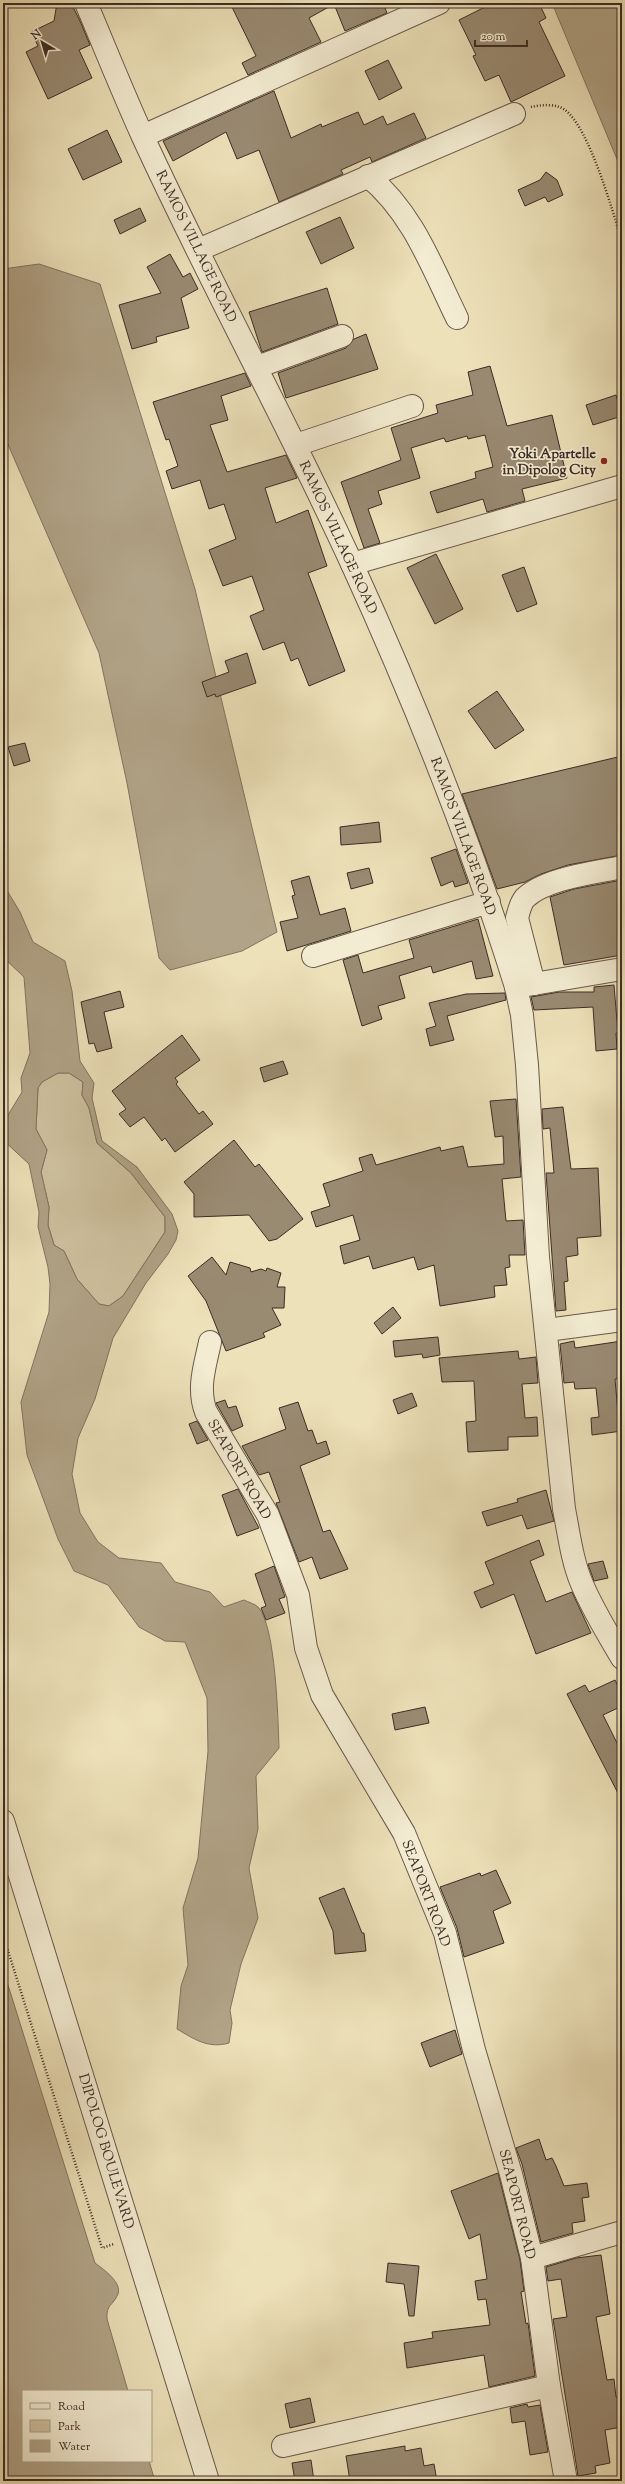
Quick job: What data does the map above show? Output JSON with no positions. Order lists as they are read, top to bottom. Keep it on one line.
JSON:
{"streets":{"street":["RAMOS VILLAGE ROAD","SEAPORT ROAD","DIPOLOG BOULEVARD"]},"places":["Yoki Apartelle in Dipolog City"],"legend":["Road","Park","Water"],"scale_bar":"20 m","north":"top left"}
